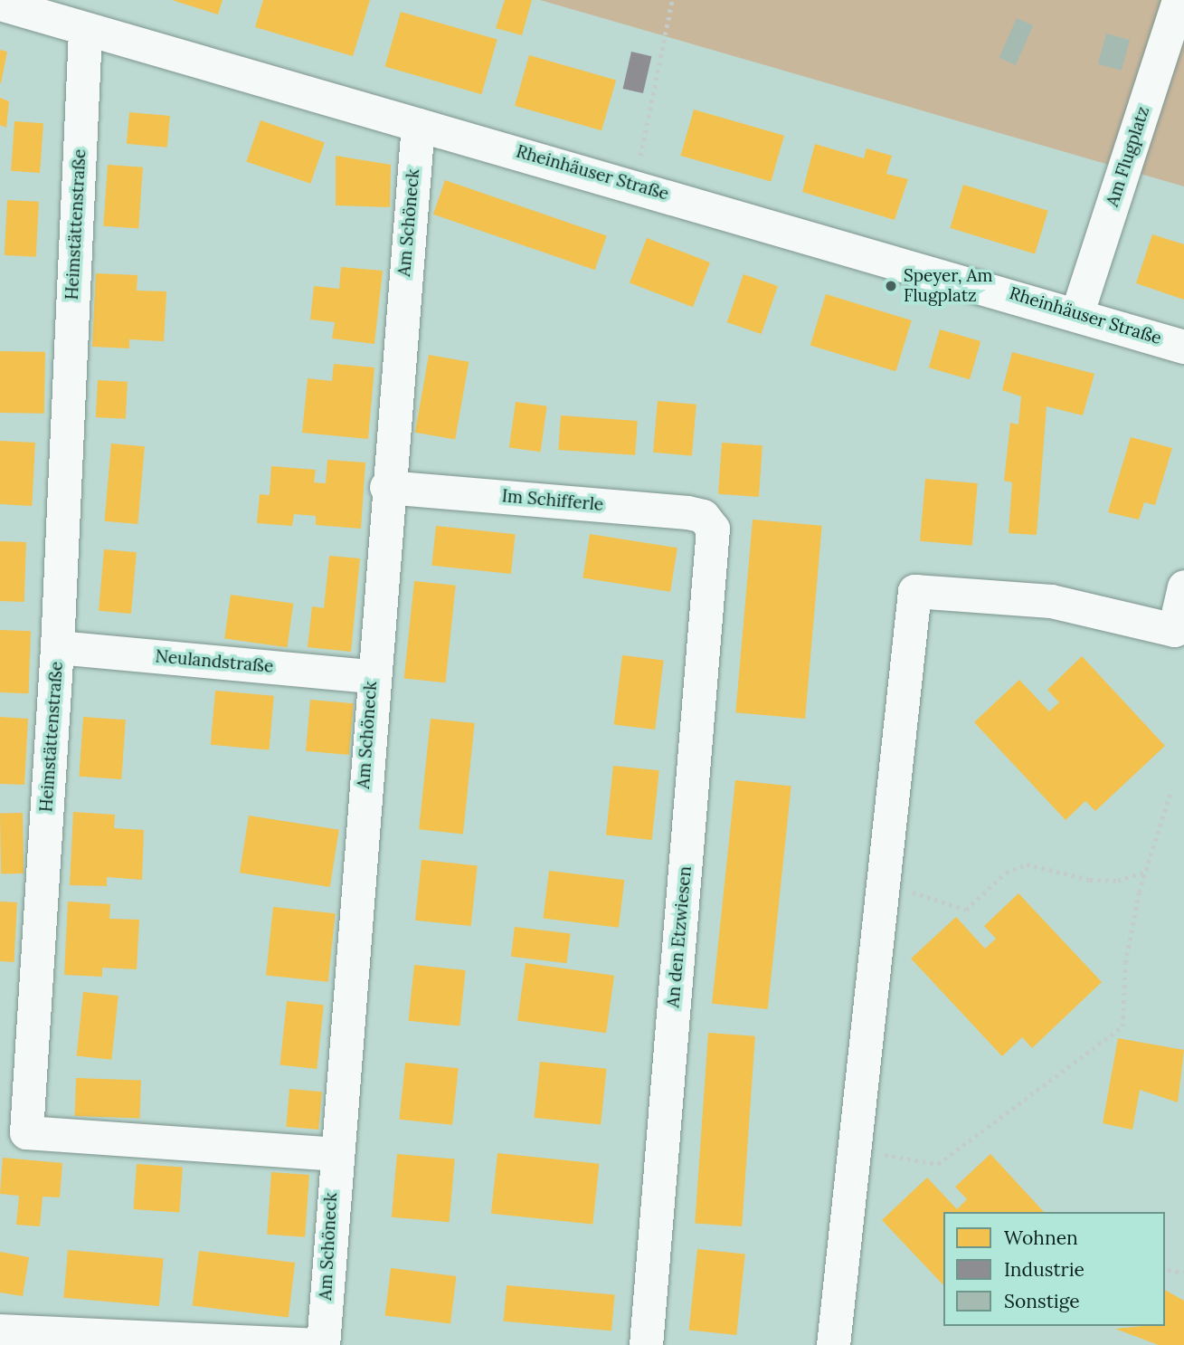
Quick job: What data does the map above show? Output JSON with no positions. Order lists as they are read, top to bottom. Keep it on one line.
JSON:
{"streets":{"street":["Am Flugplatz","Rheinhäuser Straße","Am Schöneck","Heimstättenstraße","Im Schifferle","Neulandstraße","An den Etzwiesen"]},"crossings":[["Am Flugplatz","Rheinhäuser Straße"],["Rheinhäuser Straße","Am Schöneck"],["Rheinhäuser Straße","Heimstättenstraße"],["Am Schöneck","Heimstättenstraße"],["Am Schöneck","Im Schifferle"],["Am Schöneck","Neulandstraße"],["Heimstättenstraße","Neulandstraße"],["Im Schifferle","An den Etzwiesen"]],"places":["Speyer, Am Flugplatz"],"legend":["Wohnen","Industrie","Sonstige"]}
